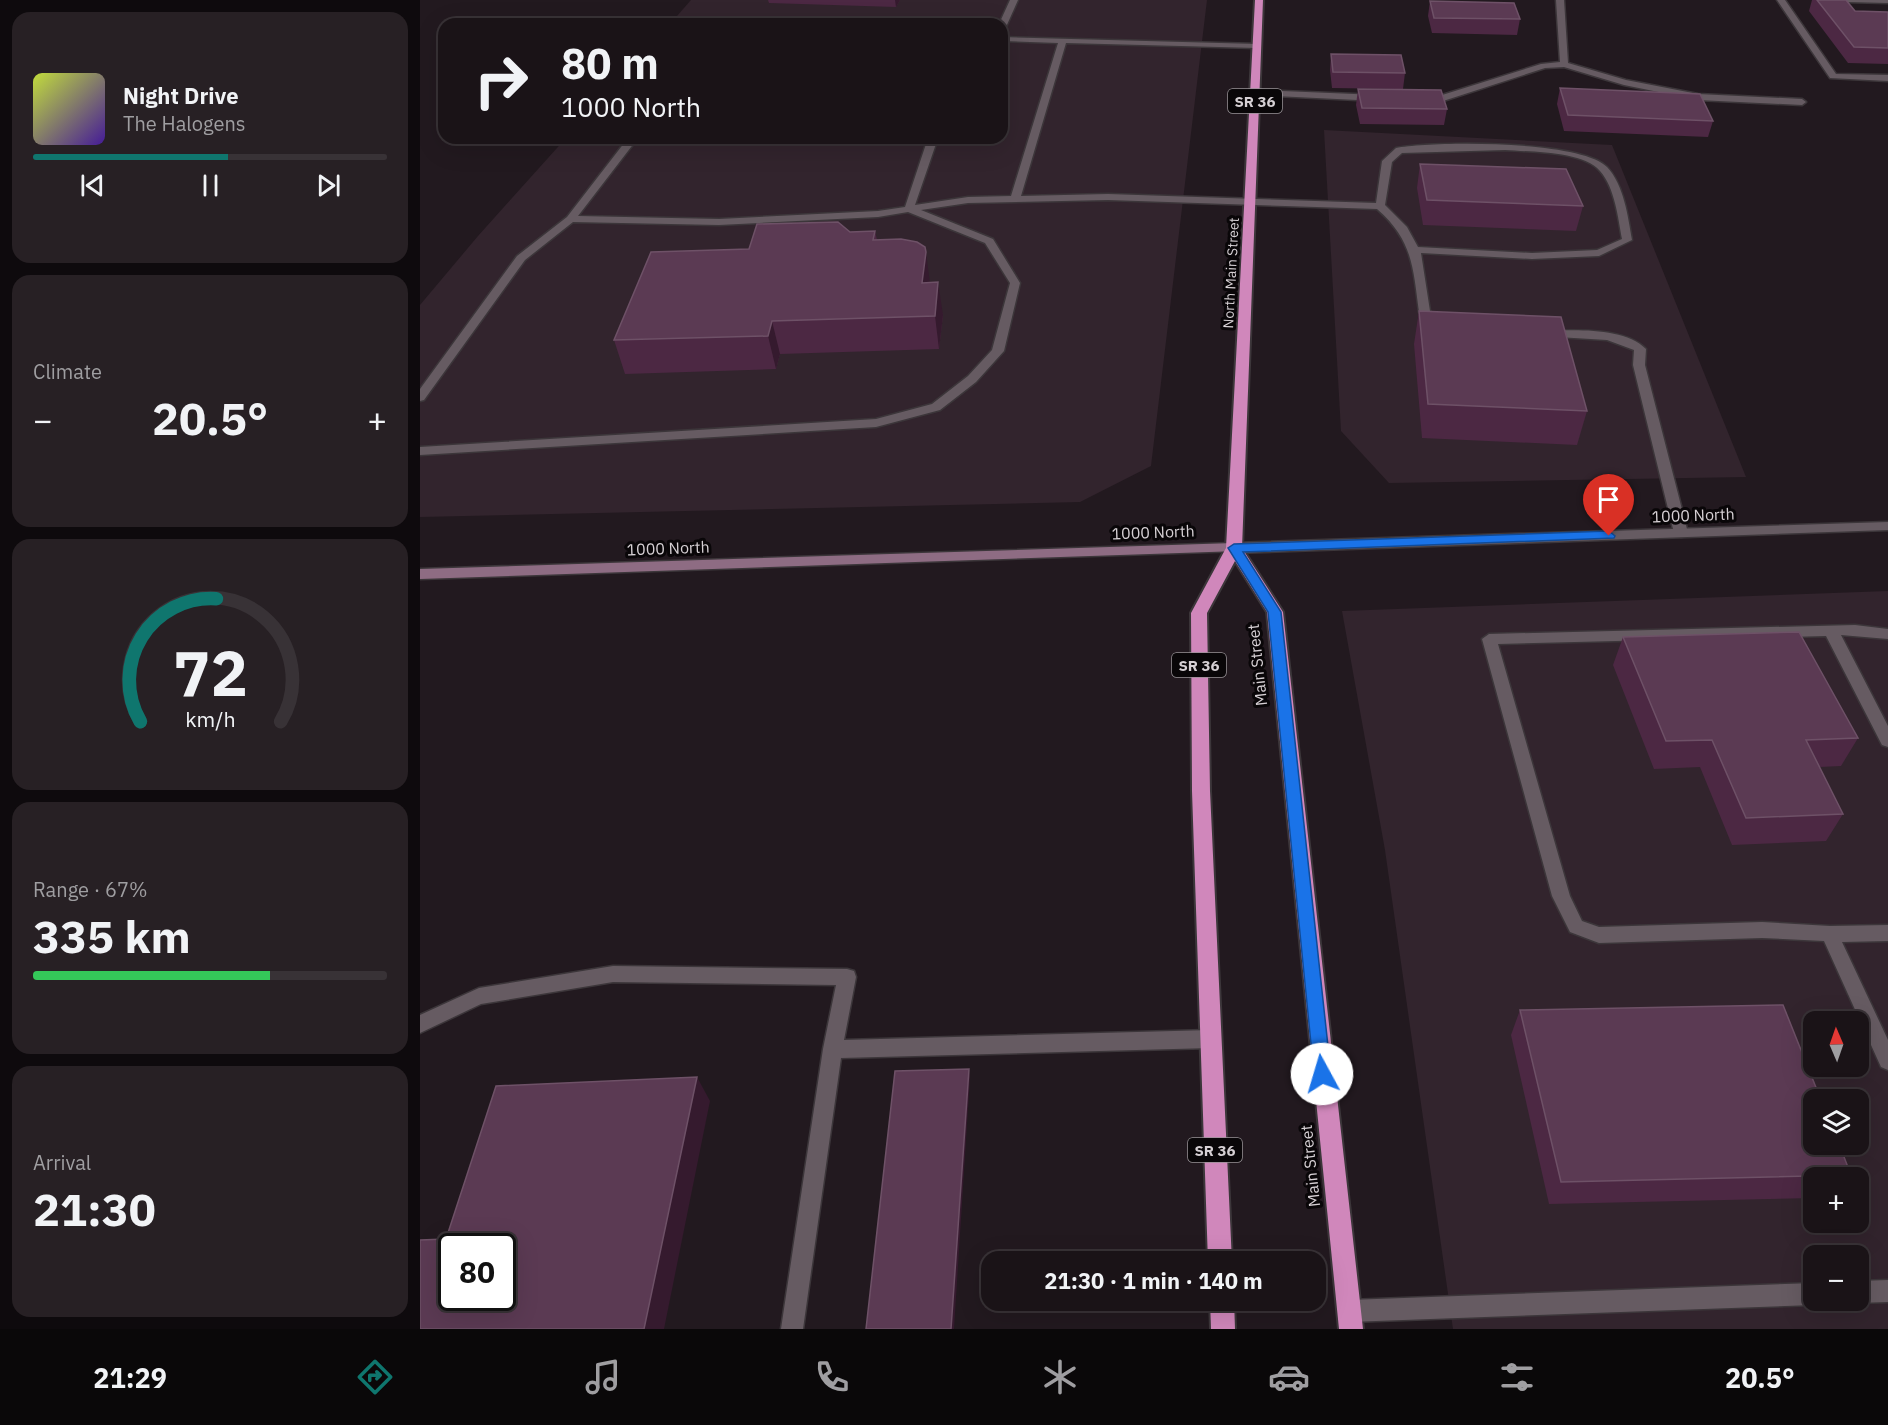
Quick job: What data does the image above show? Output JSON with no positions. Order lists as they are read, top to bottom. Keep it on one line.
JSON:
{"streets":{"highway":["SR 36","North Main Street","Main Street"],"main road":["1000 North"]},"crossings":[["SR 36","North Main Street"],["SR 36","1000 North"],["SR 36","Main Street"],["North Main Street","1000 North"],["North Main Street","Main Street"],["1000 North","Main Street"]],"north":"top","page":{"turn":["80 m","1000 North"],"song":["Night Drive","The Halogens"],"tile":["Climate",["Range · 67%","335 km"],["Arrival","21:30"]],"heat":["−","20.5°","+"],"map_buttons":["+","−"],"limit":"80","trip":"21:30 · 1 min · 140 m","tabs":["21:29","20.5°"],"gauge":["72","km/h"]}}
